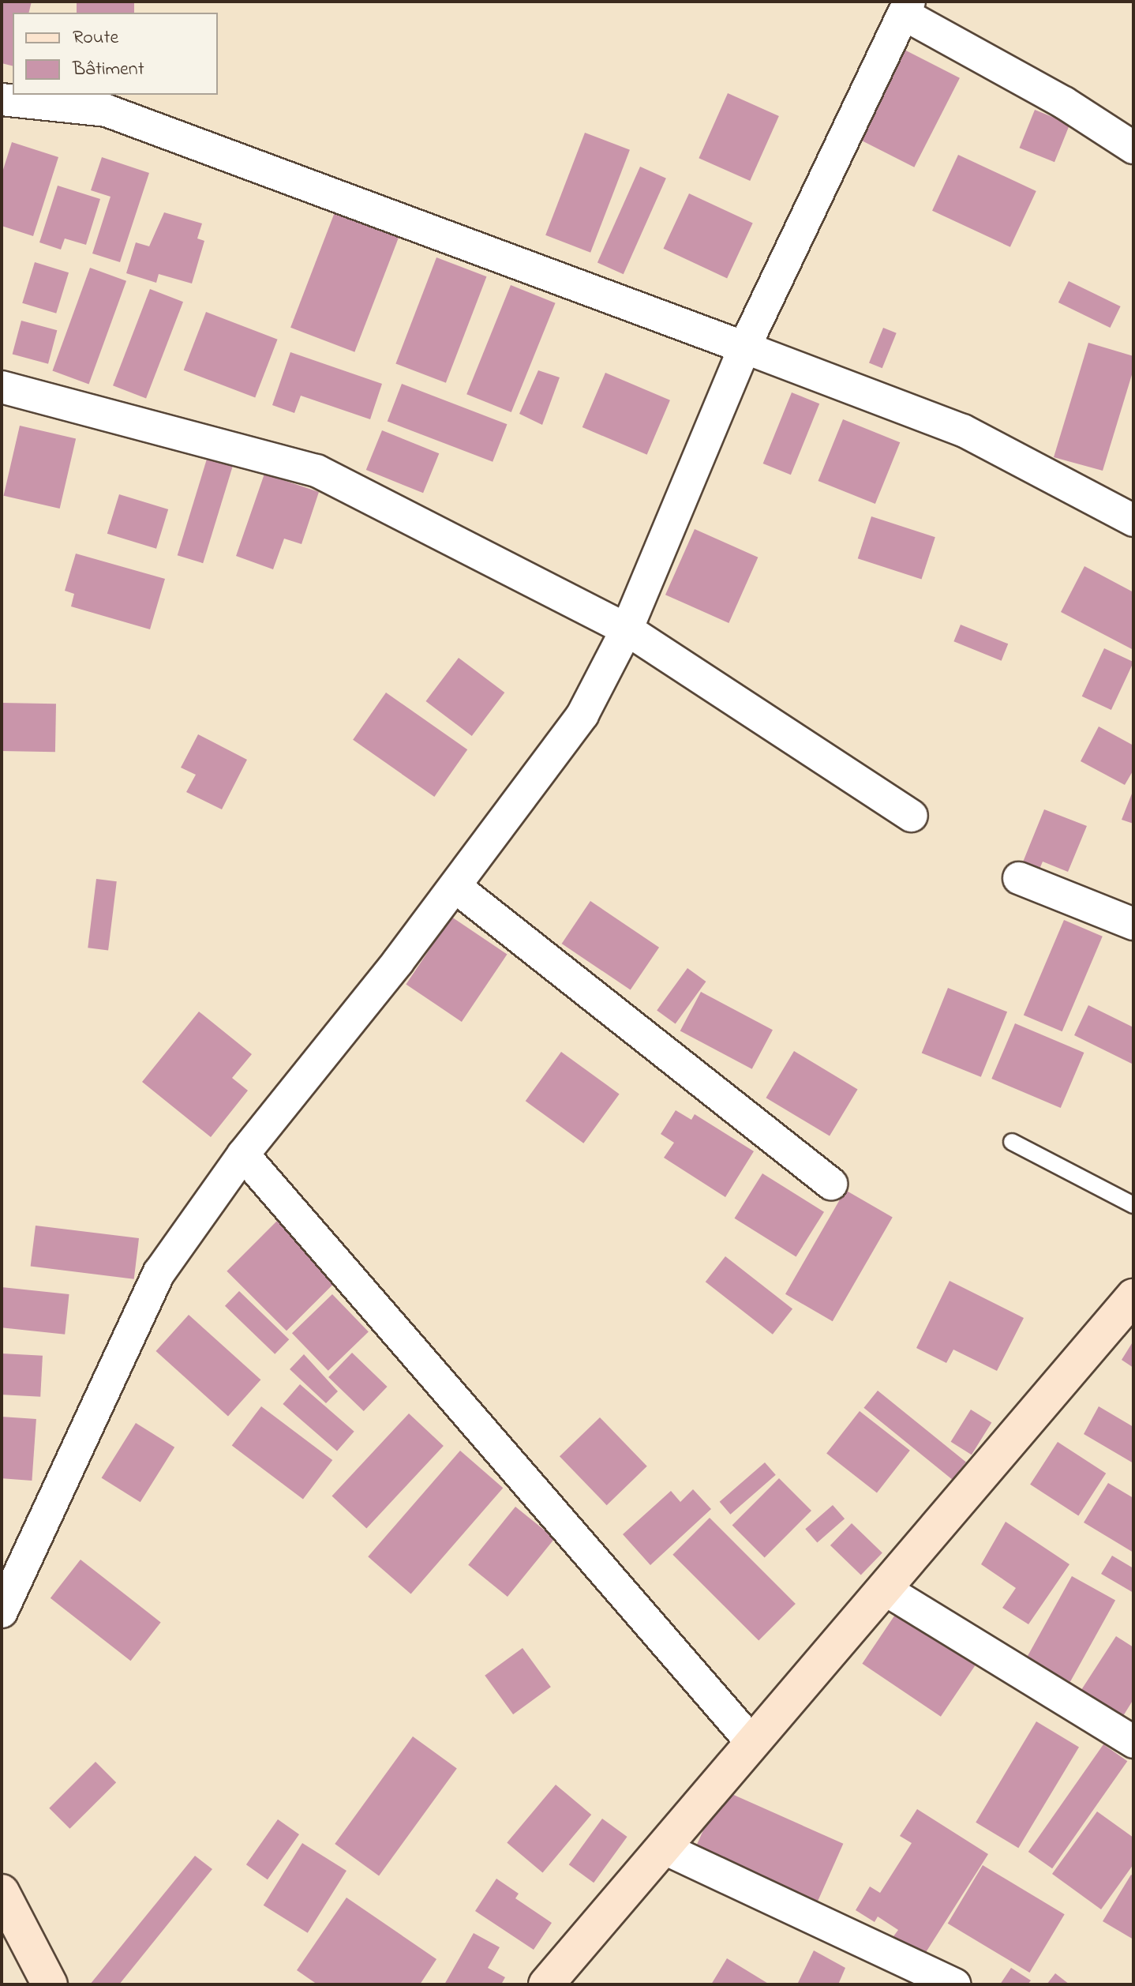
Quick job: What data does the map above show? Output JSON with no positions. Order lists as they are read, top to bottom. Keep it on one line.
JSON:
{"legend":["Route","Bâtiment"]}
